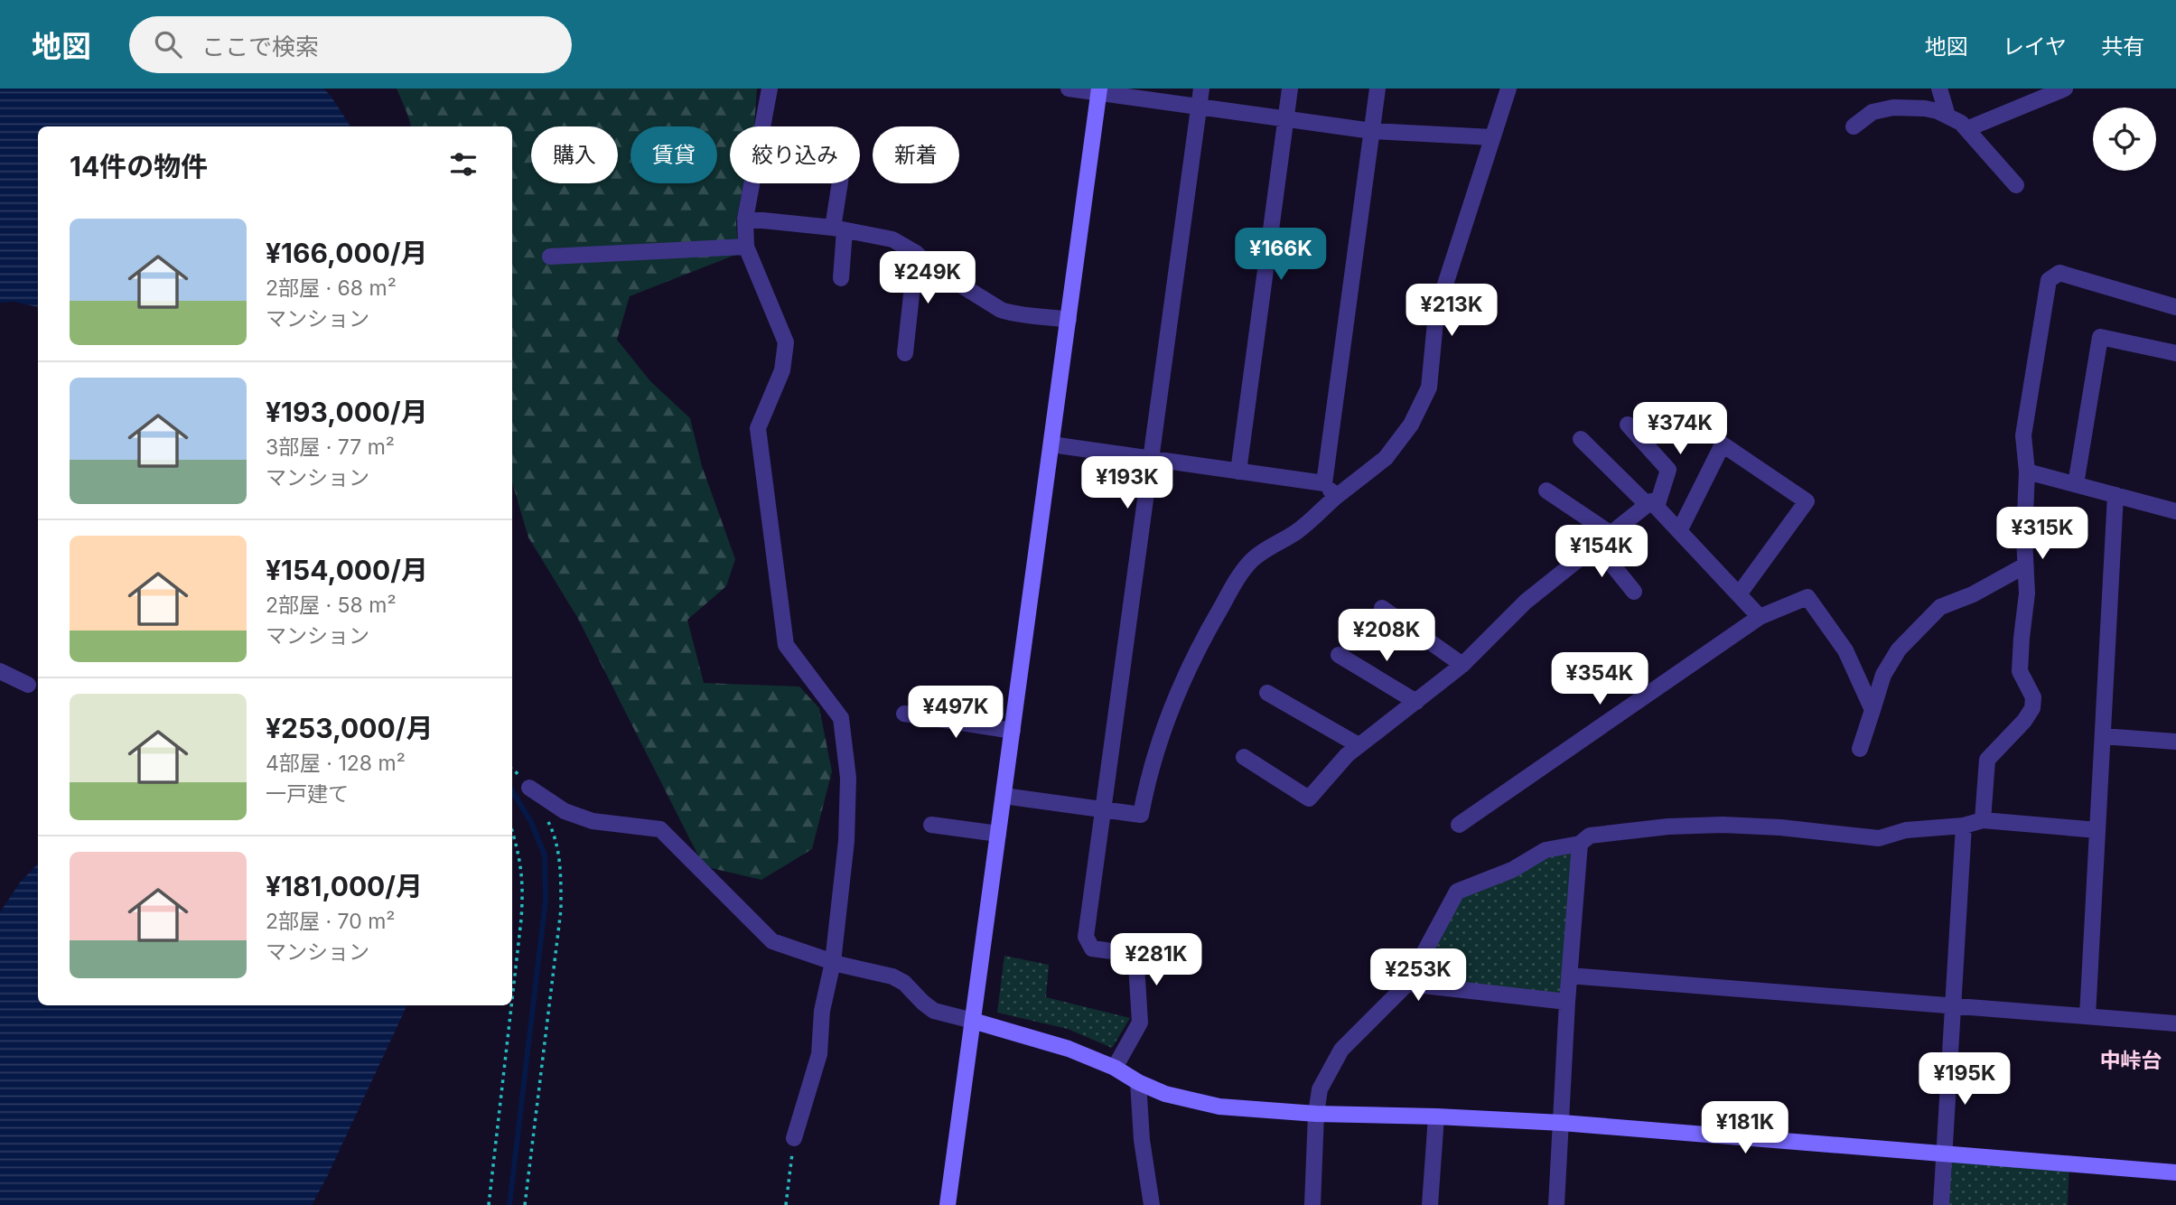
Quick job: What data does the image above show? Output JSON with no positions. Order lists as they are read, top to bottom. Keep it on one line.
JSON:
{"districts":["中峠台"],"page":{"header":"地図","search":"ここで検索","nav":["地図","レイヤ","共有"],"chip":["購入","賃貸","絞り込み","新着"],"heading":"14件の物件","list":[{"name":"¥166,000/月","note":"2部屋 · 68 m² · マンション"},{"name":"¥193,000/月","note":"3部屋 · 77 m² · マンション"},{"name":"¥154,000/月","note":"2部屋 · 58 m² · マンション"},{"name":"¥253,000/月","note":"4部屋 · 128 m² · 一戸建て"},{"name":"¥181,000/月","note":"2部屋 · 70 m² · マンション"}],"price":["¥166K","¥249K","¥213K","¥374K","¥193K","¥315K","¥154K","¥208K","¥354K","¥497K","¥281K","¥253K","¥195K","¥181K"]}}
